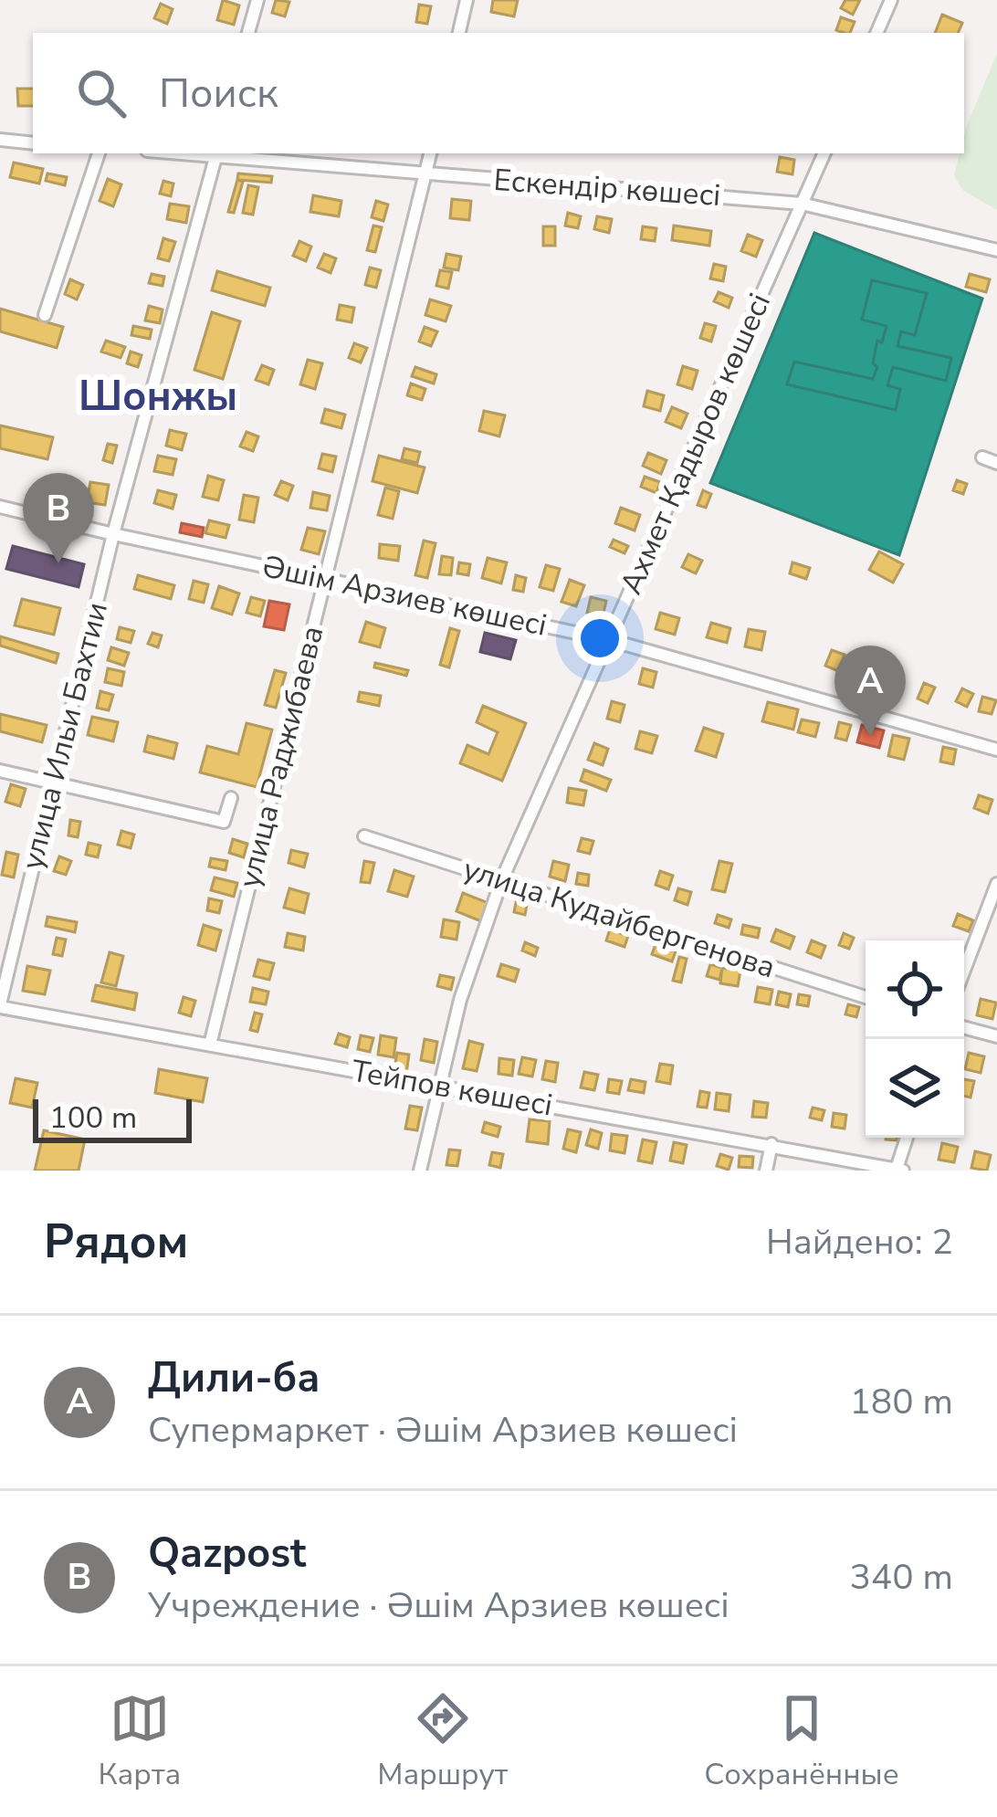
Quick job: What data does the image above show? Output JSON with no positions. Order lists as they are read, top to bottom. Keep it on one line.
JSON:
{"streets":{"street":["Ескендір көшесі","Ахмет Қадыров көшесі","Әшім Арзиев көшесі","улица Ильи Бахтии","улица Раджибаева","улица Кудайбергенова","Тейпов көшесі"]},"crossings":[["Ескендір көшесі","Ахмет Қадыров көшесі"],["Ескендір көшесі","улица Раджибаева"],["Ахмет Қадыров көшесі","Әшім Арзиев көшесі"],["Ахмет Қадыров көшесі","улица Кудайбергенова"],["Ахмет Қадыров көшесі","Тейпов көшесі"],["Әшім Арзиев көшесі","улица Ильи Бахтии"],["Әшім Арзиев көшесі","улица Раджибаева"],["улица Ильи Бахтии","Тейпов көшесі"],["улица Раджибаева","Тейпов көшесі"]],"districts":["Шонжы"],"scale_bar":"100 m","page":{"search":"Поиск","pins":["B","A"],"scale":"100 m","heading":["Рядом","Найдено: 2"],"list":[{"mark":"A","name":"Дили-ба","note":"Супермаркет · Әшім Арзиев көшесі","value":"180 m"},{"mark":"B","name":"Qazpost","note":"Учреждение · Әшім Арзиев көшесі","value":"340 m"}],"nav":["Карта","Маршрут","Сохранённые"]}}
